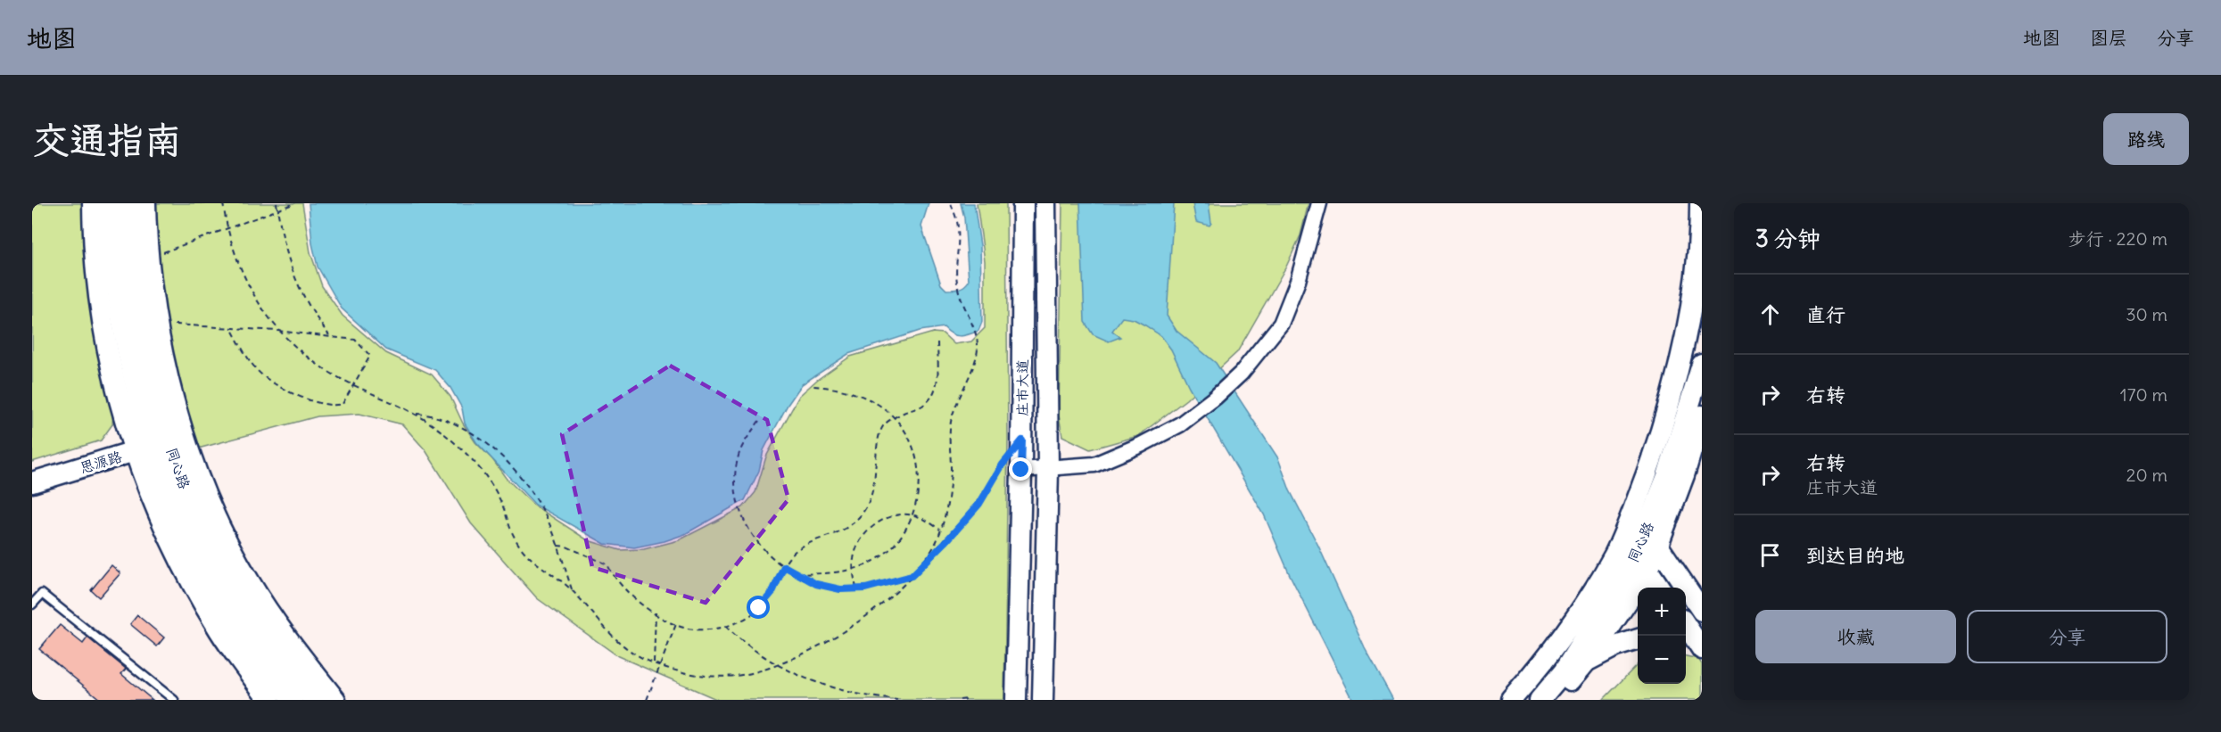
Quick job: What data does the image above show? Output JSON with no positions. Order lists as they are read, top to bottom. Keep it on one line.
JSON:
{"streets":{"street":["庄市大道","思源路","同心路"]},"crossings":[["思源路","同心路"]],"page":{"header":"地图","nav":["地图","图层","分享"],"buttons":["路线",["收藏","分享"]],"title":"交通指南","heading":["3 分钟","步行 · 220 m"],"list":[["直行","30 m"],["右转","170 m"],["右转","庄市大道","20 m"],"到达目的地"],"map_buttons":["+","−"]}}
